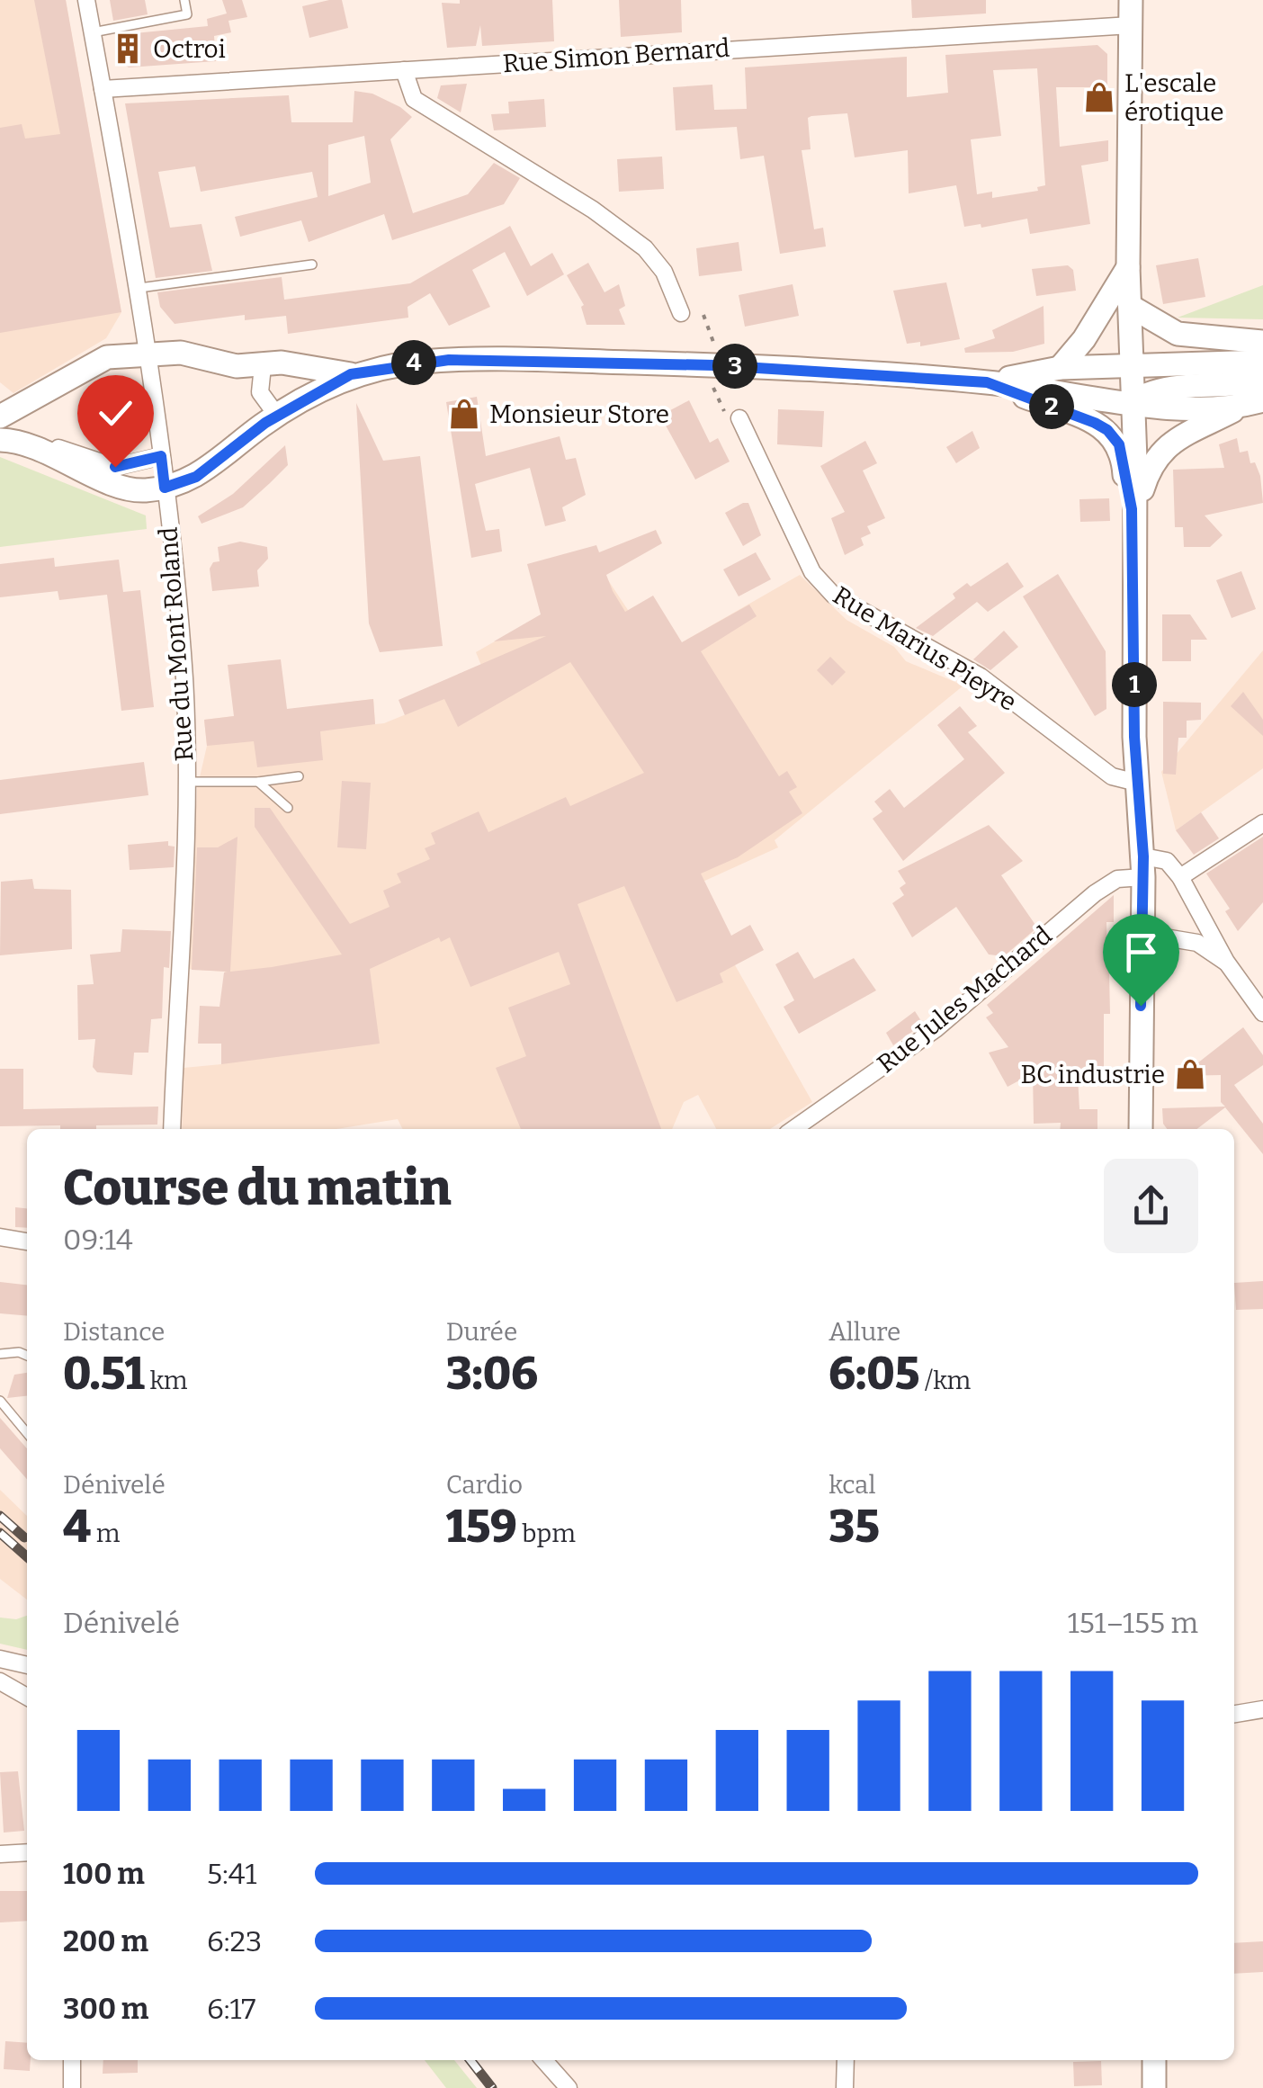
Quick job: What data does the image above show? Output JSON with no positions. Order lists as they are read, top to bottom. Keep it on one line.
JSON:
{"streets":{"street":["Rue Simon Bernard","Rue du Mont Roland","Rue Marius Pieyre","Rue Jules Machard"]},"crossings":[["Rue Simon Bernard","Rue du Mont Roland"]],"places":{"building":["Octroi"],"shop":["L'escale érotique","Monsieur Store","BC industrie"]},"page":{"pins":["4","3","2","1"],"heading":["Course du matin","09:14"],"stats":[["Distance","0.51 km"],["Durée","3:06"],["Allure","6:05 /km"],["Dénivelé","4 m"],["Cardio","159 bpm"],["kcal","35"]],"chart":["Dénivelé","151–155 m"],"list":[{"name":"100 m","note":"5:41"},{"name":"200 m","note":"6:23"},{"name":"300 m","note":"6:17"}]}}
